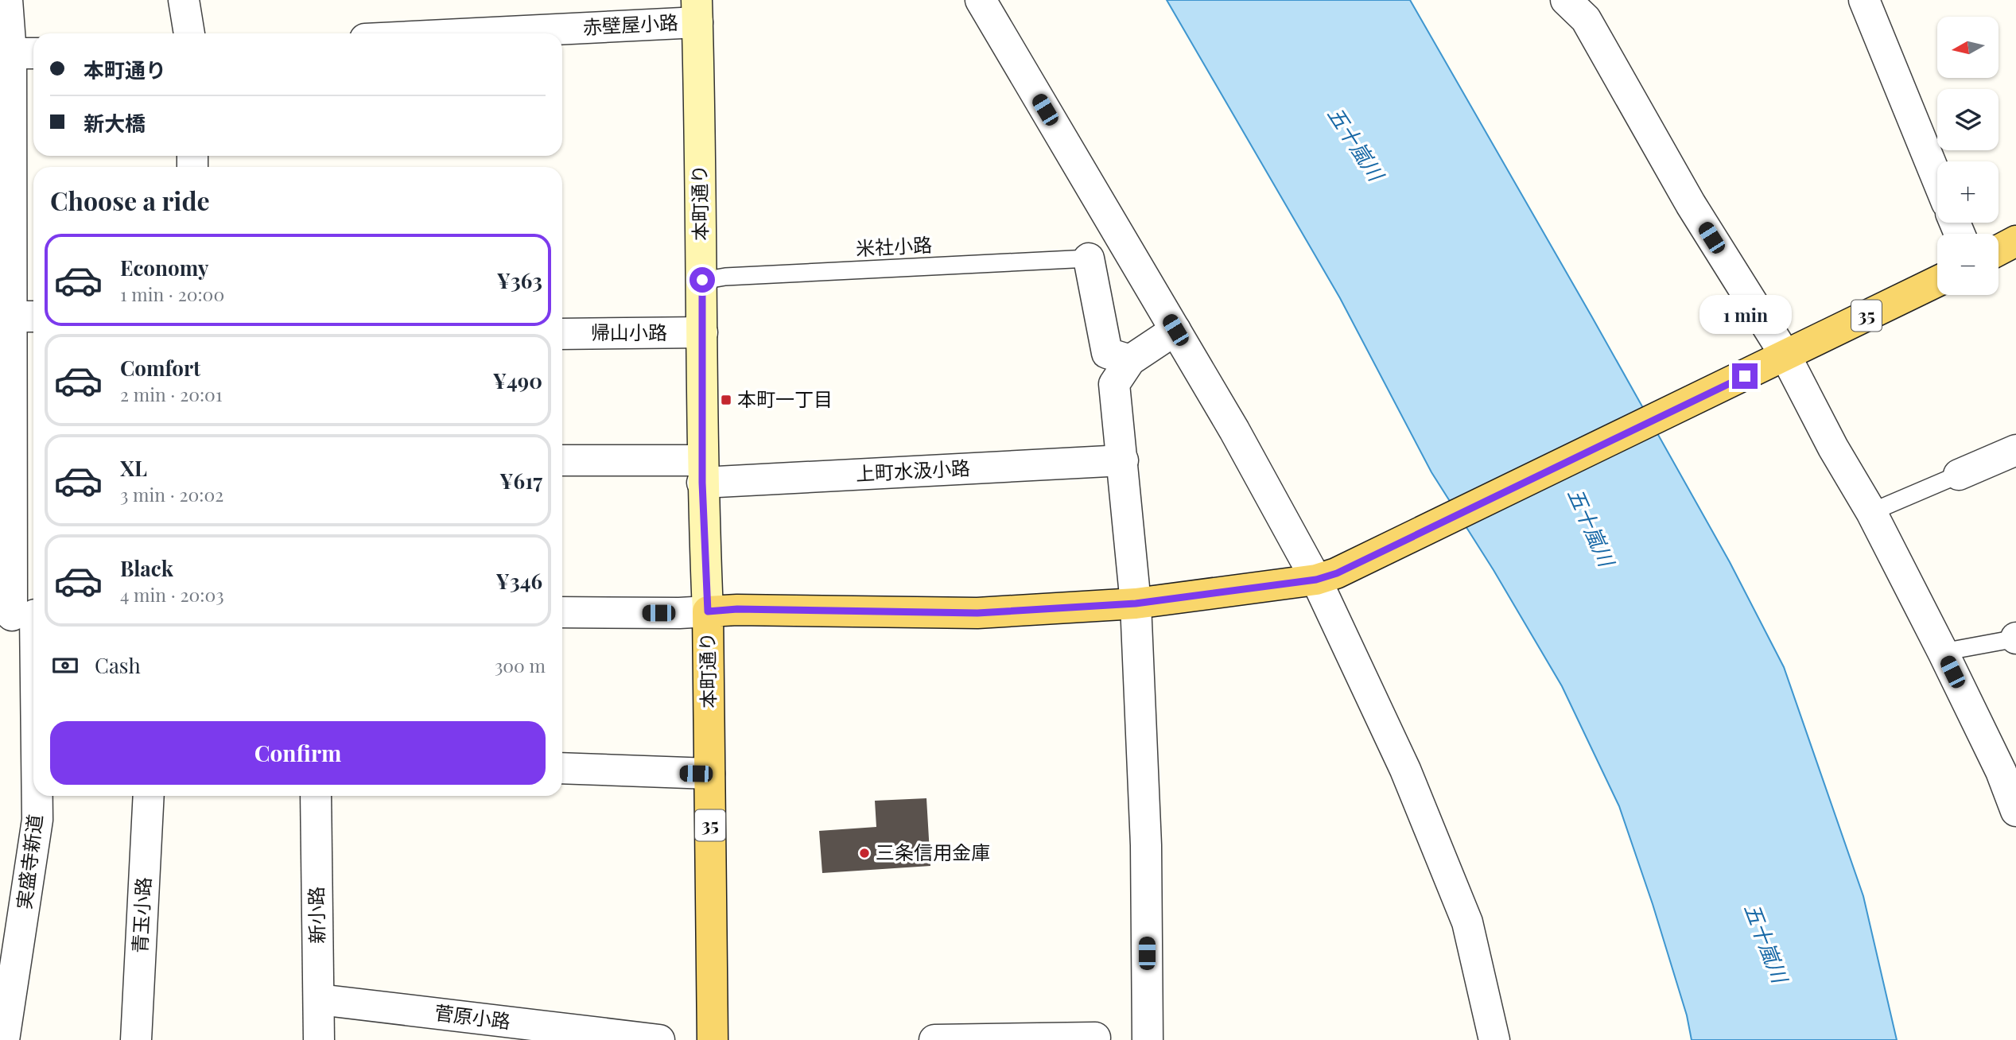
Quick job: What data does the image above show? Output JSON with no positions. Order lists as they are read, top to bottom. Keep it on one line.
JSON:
{"streets":{"main road":["本町通り","35"],"street":["赤壁屋小路","帰山小路","上町水汲小路","実盛寺新道","青玉小路","新小路","菅原小路"],"lane":["米社小路"]},"crossings":[["赤壁屋小路","本町通り"],["本町通り","米社小路"],["本町通り","35"],["本町通り","帰山小路"],["本町通り","上町水汲小路"],["新小路","菅原小路"]],"water":["五十嵐川"],"places":{"transit":["本町一丁目"],"other":["三条信用金庫"]},"north":"left","page":{"map_buttons":["+","−"],"banner":["本町通り","新大橋"],"heading":"Choose a ride","list":[{"name":"Economy","note":"1 min · 20:00","value":"¥363"},{"name":"Comfort","note":"2 min · 20:01","value":"¥490"},{"name":"XL","note":"3 min · 20:02","value":"¥617"},{"name":"Black","note":"4 min · 20:03","value":"¥346"}],"bubble":"1 min","pay":["Cash","300 m"],"buttons":"Confirm"}}
